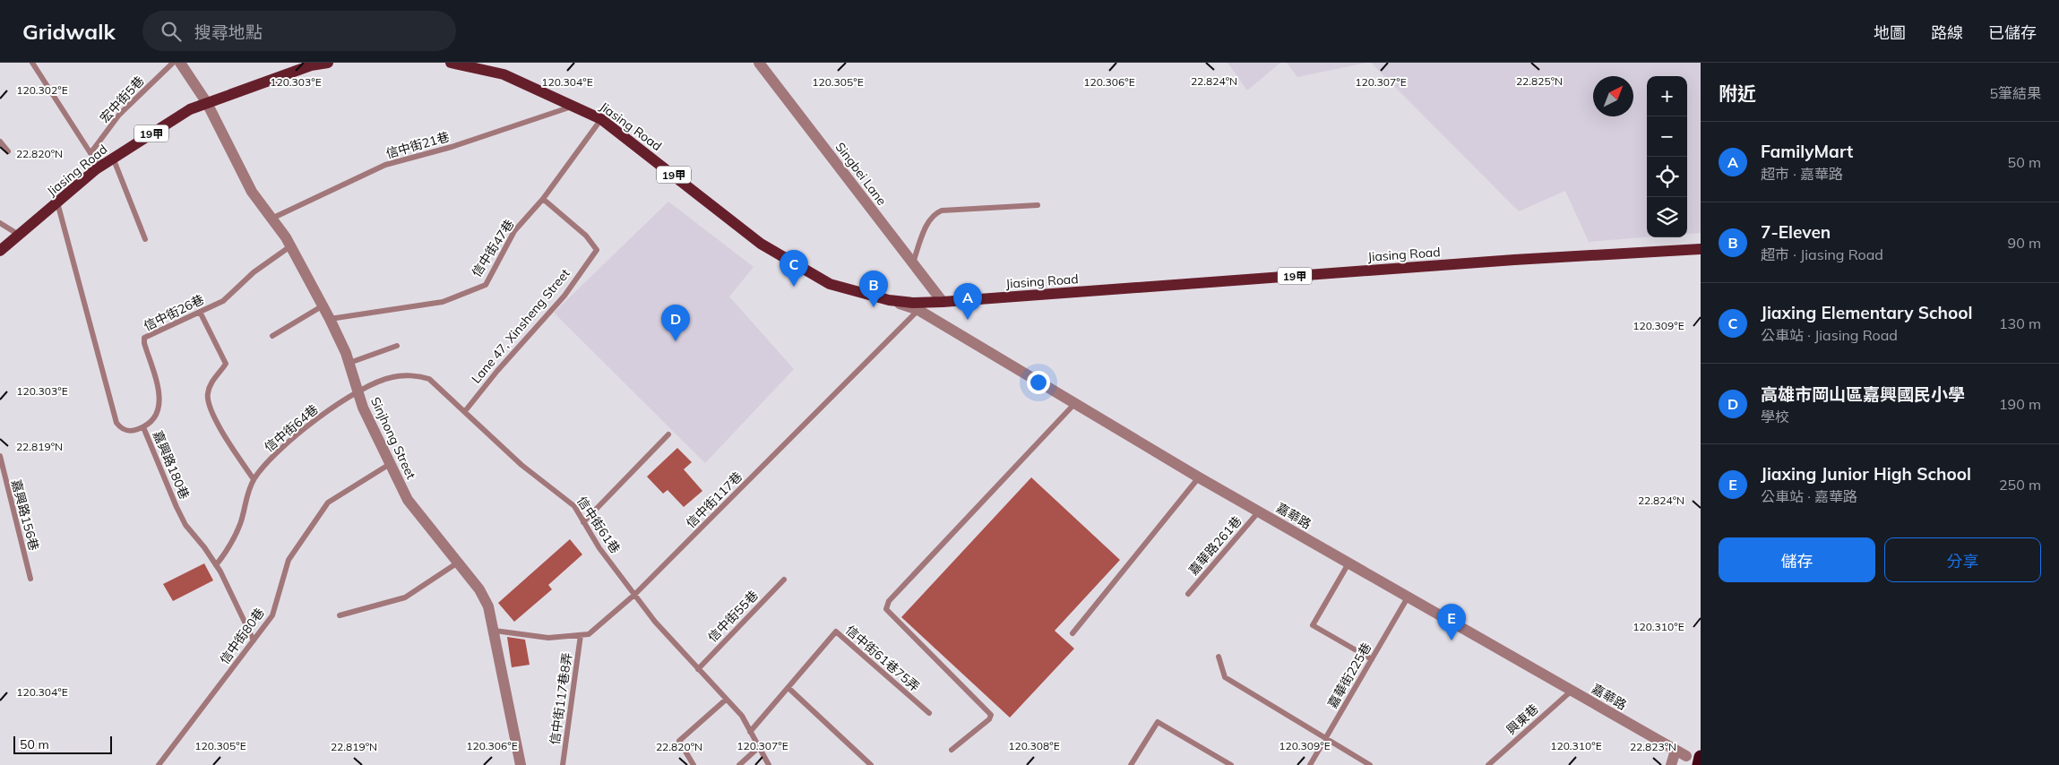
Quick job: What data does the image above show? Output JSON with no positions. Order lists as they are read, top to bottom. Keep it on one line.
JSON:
{"streets":{"main road":["Jiasing Road","19甲"],"street":["Singbei Lane","Sinjhong Street","嘉華路"],"lane":["宏中街5巷","信中街21巷","信中街47巷","信中街26巷","Lane 47, Xinsheng Street","信中街64巷","嘉興路180巷","信中街117巷","嘉興路156巷","信中街61巷","嘉華路261巷","信中街55巷","信中街80巷","信中街61巷75弄","嘉華街225巷","信中街117巷8弄","興東巷"]},"crossings":[["Jiasing Road","信中街21巷"],["Jiasing Road","Singbei Lane"],["Jiasing Road","信中街47巷"],["Jiasing Road","Sinjhong Street"],["Jiasing Road","嘉興路180巷"],["Jiasing Road","嘉華路"],["信中街21巷","Sinjhong Street"],["信中街47巷","Lane 47, Xinsheng Street"],["信中街47巷","Sinjhong Street"],["信中街26巷","Sinjhong Street"],["信中街26巷","嘉興路180巷"],["Lane 47, Xinsheng Street","信中街61巷"],["信中街64巷","Sinjhong Street"],["信中街64巷","嘉興路180巷"],["信中街64巷","信中街61巷"],["Sinjhong Street","信中街117巷"],["Sinjhong Street","信中街61巷"],["Sinjhong Street","信中街80巷"],["嘉興路180巷","信中街80巷"],["信中街117巷","嘉華路"],["信中街117巷","信中街61巷"],["信中街117巷","信中街117巷8弄"],["嘉華路","嘉華路261巷"],["嘉華路","嘉華街225巷"],["嘉華路","興東巷"],["信中街61巷","信中街55巷"],["信中街61巷","信中街61巷75弄"]],"scale_bar":"50 m","north":"top right","page":{"header":"Gridwalk","search":"搜尋地點","nav":["地圖","路線","已儲存"],"heading":["附近","5筆結果"],"map_buttons":["+","−"],"list":[{"mark":"A","name":"FamilyMart","note":"超市 · 嘉華路","value":"50 m"},{"mark":"B","name":"7-Eleven","note":"超市 · Jiasing Road","value":"90 m"},{"mark":"C","name":"Jiaxing Elementary School","note":"公車站 · Jiasing Road","value":"130 m"},{"mark":"D","name":"高雄市岡山區嘉興國民小學","note":"學校","value":"190 m"},{"mark":"E","name":"Jiaxing Junior High School","note":"公車站 · 嘉華路","value":"250 m"}],"pins":["C","B","A","D","E"],"buttons":["儲存","分享"],"scale":"50 m"},"coordinates":["22.825°N","22.824°N","120.303°E","120.305°E","120.306°E","120.307°E","120.304°E","120.302°E","22.820°N","120.309°E","22.819°N","120.310°E","120.308°E","22.823°N"]}
